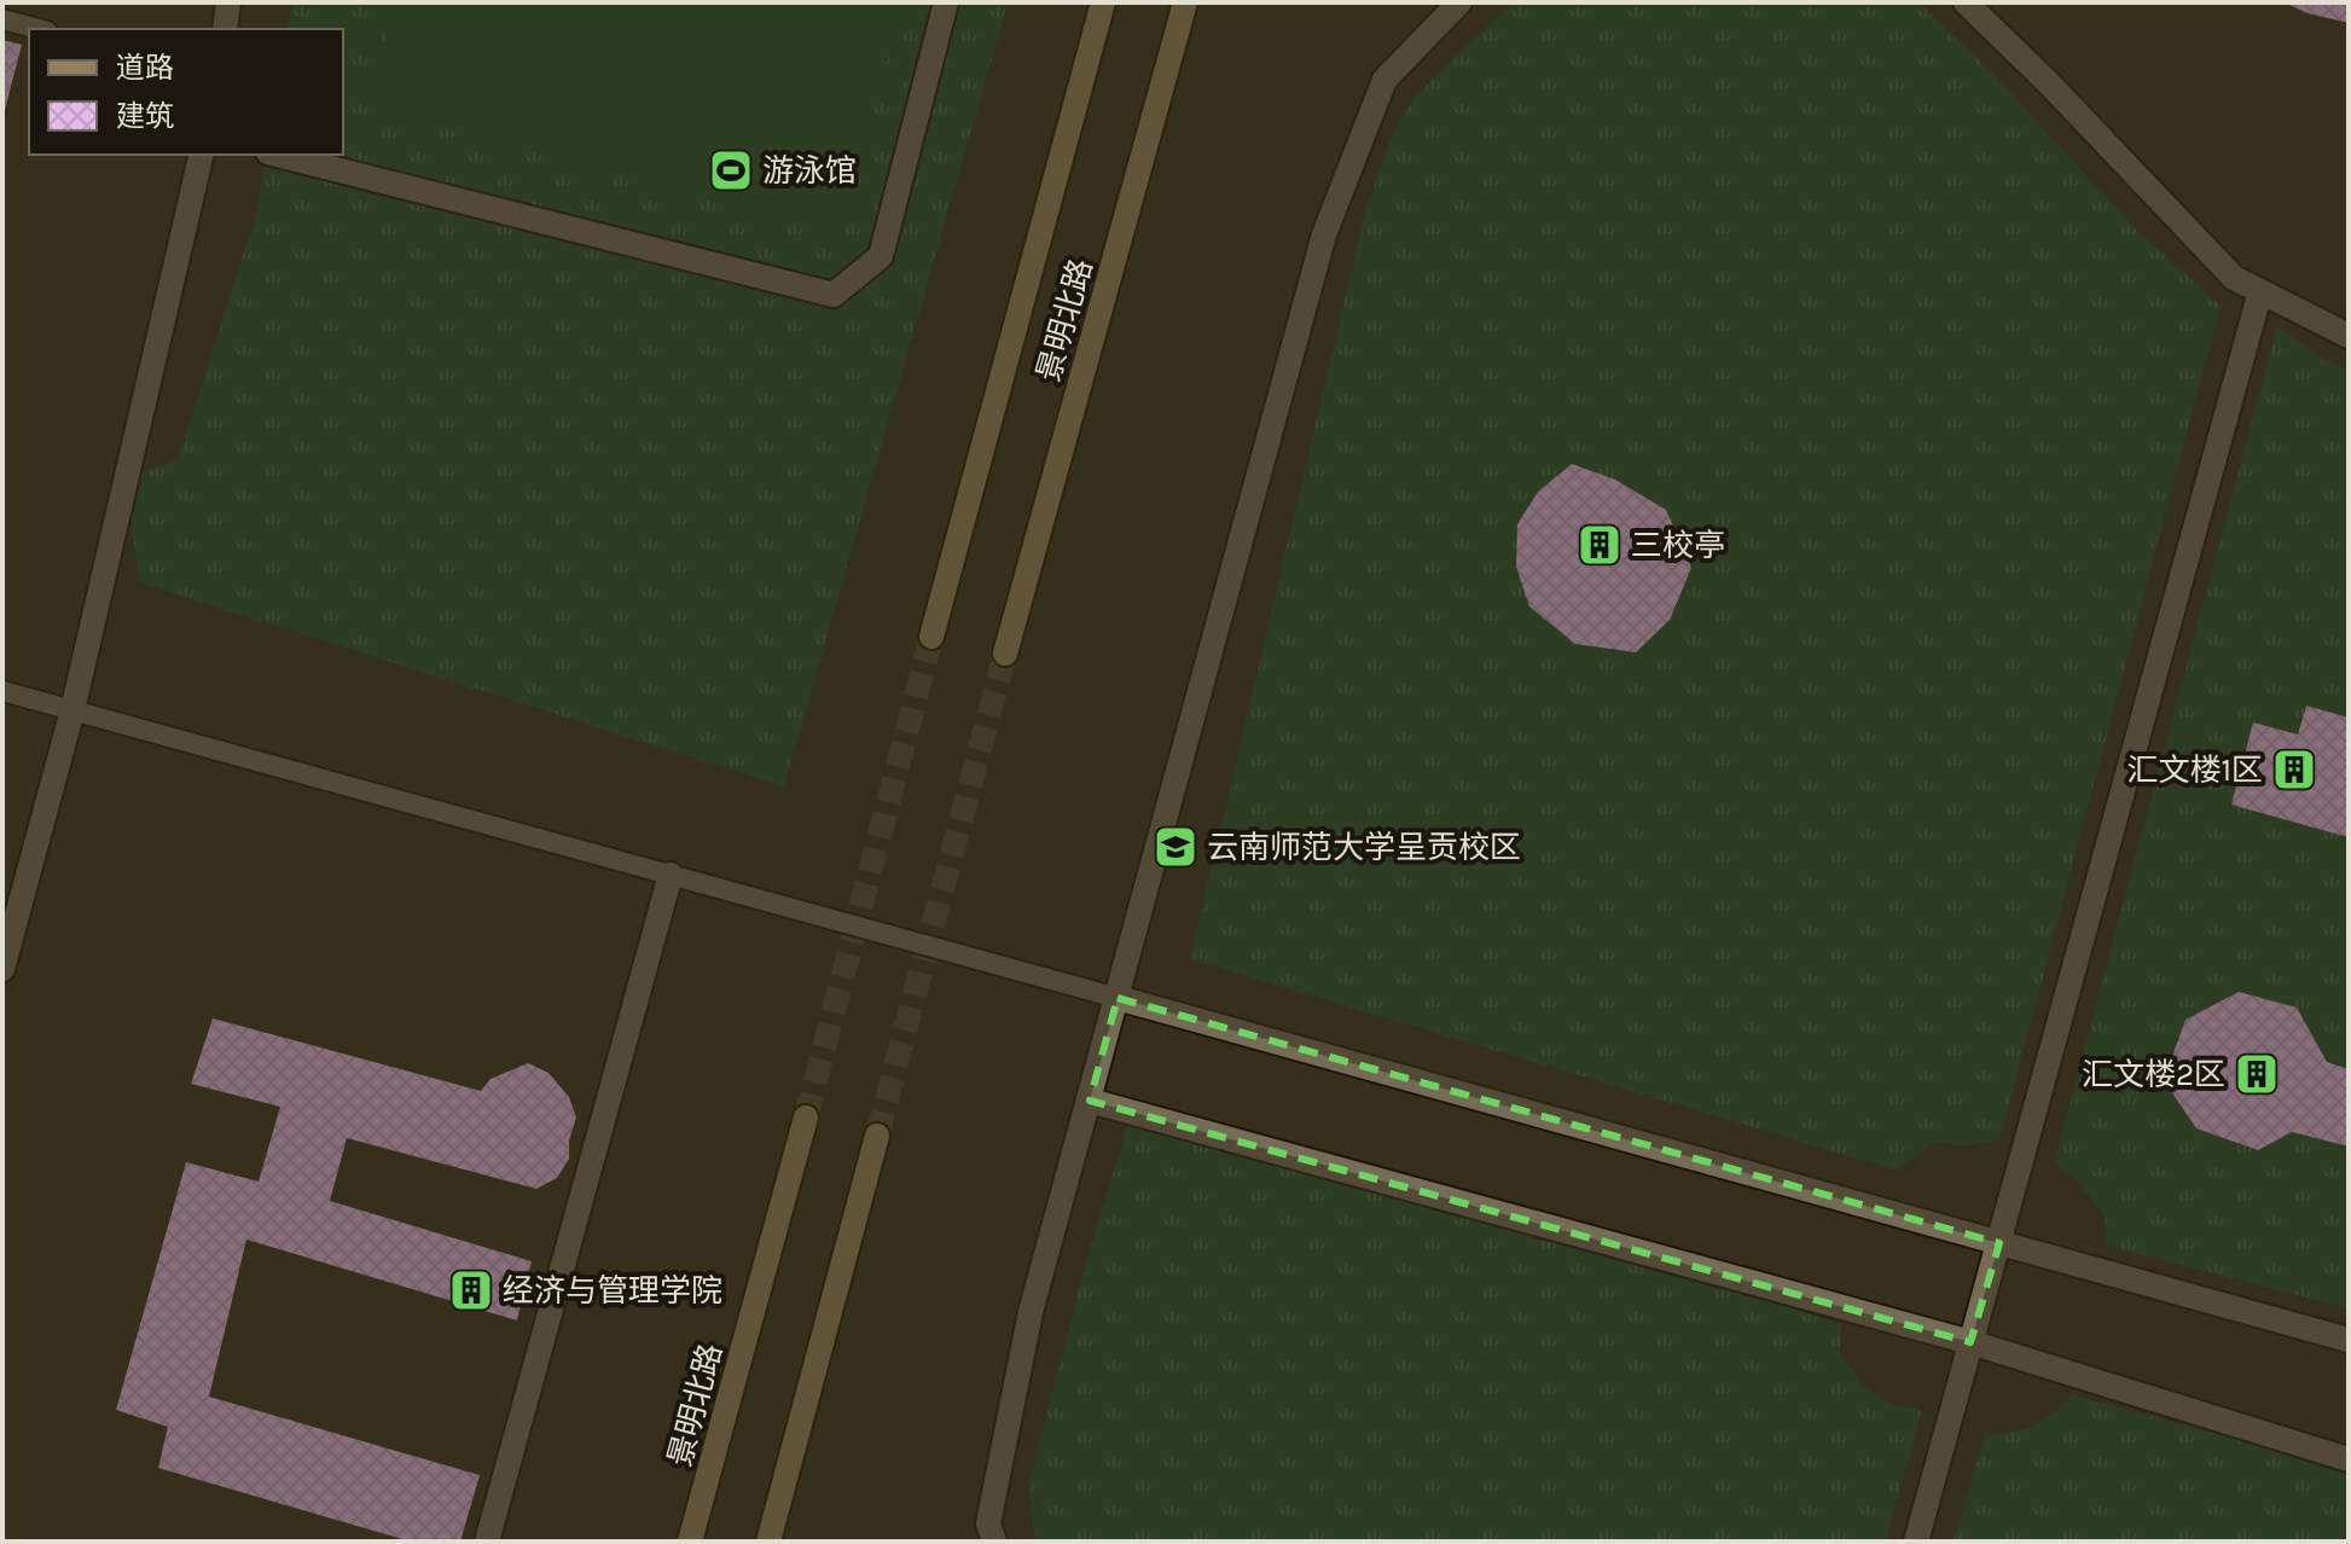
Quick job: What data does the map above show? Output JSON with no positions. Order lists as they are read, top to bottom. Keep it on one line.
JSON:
{"streets":{"main road":["景明北路"]},"places":{"sports":["游泳馆"],"building":["三校亭","汇文楼1区","汇文楼2区","经济与管理学院"],"school or university":["云南师范大学呈贡校区"]},"legend":["道路","建筑"]}
